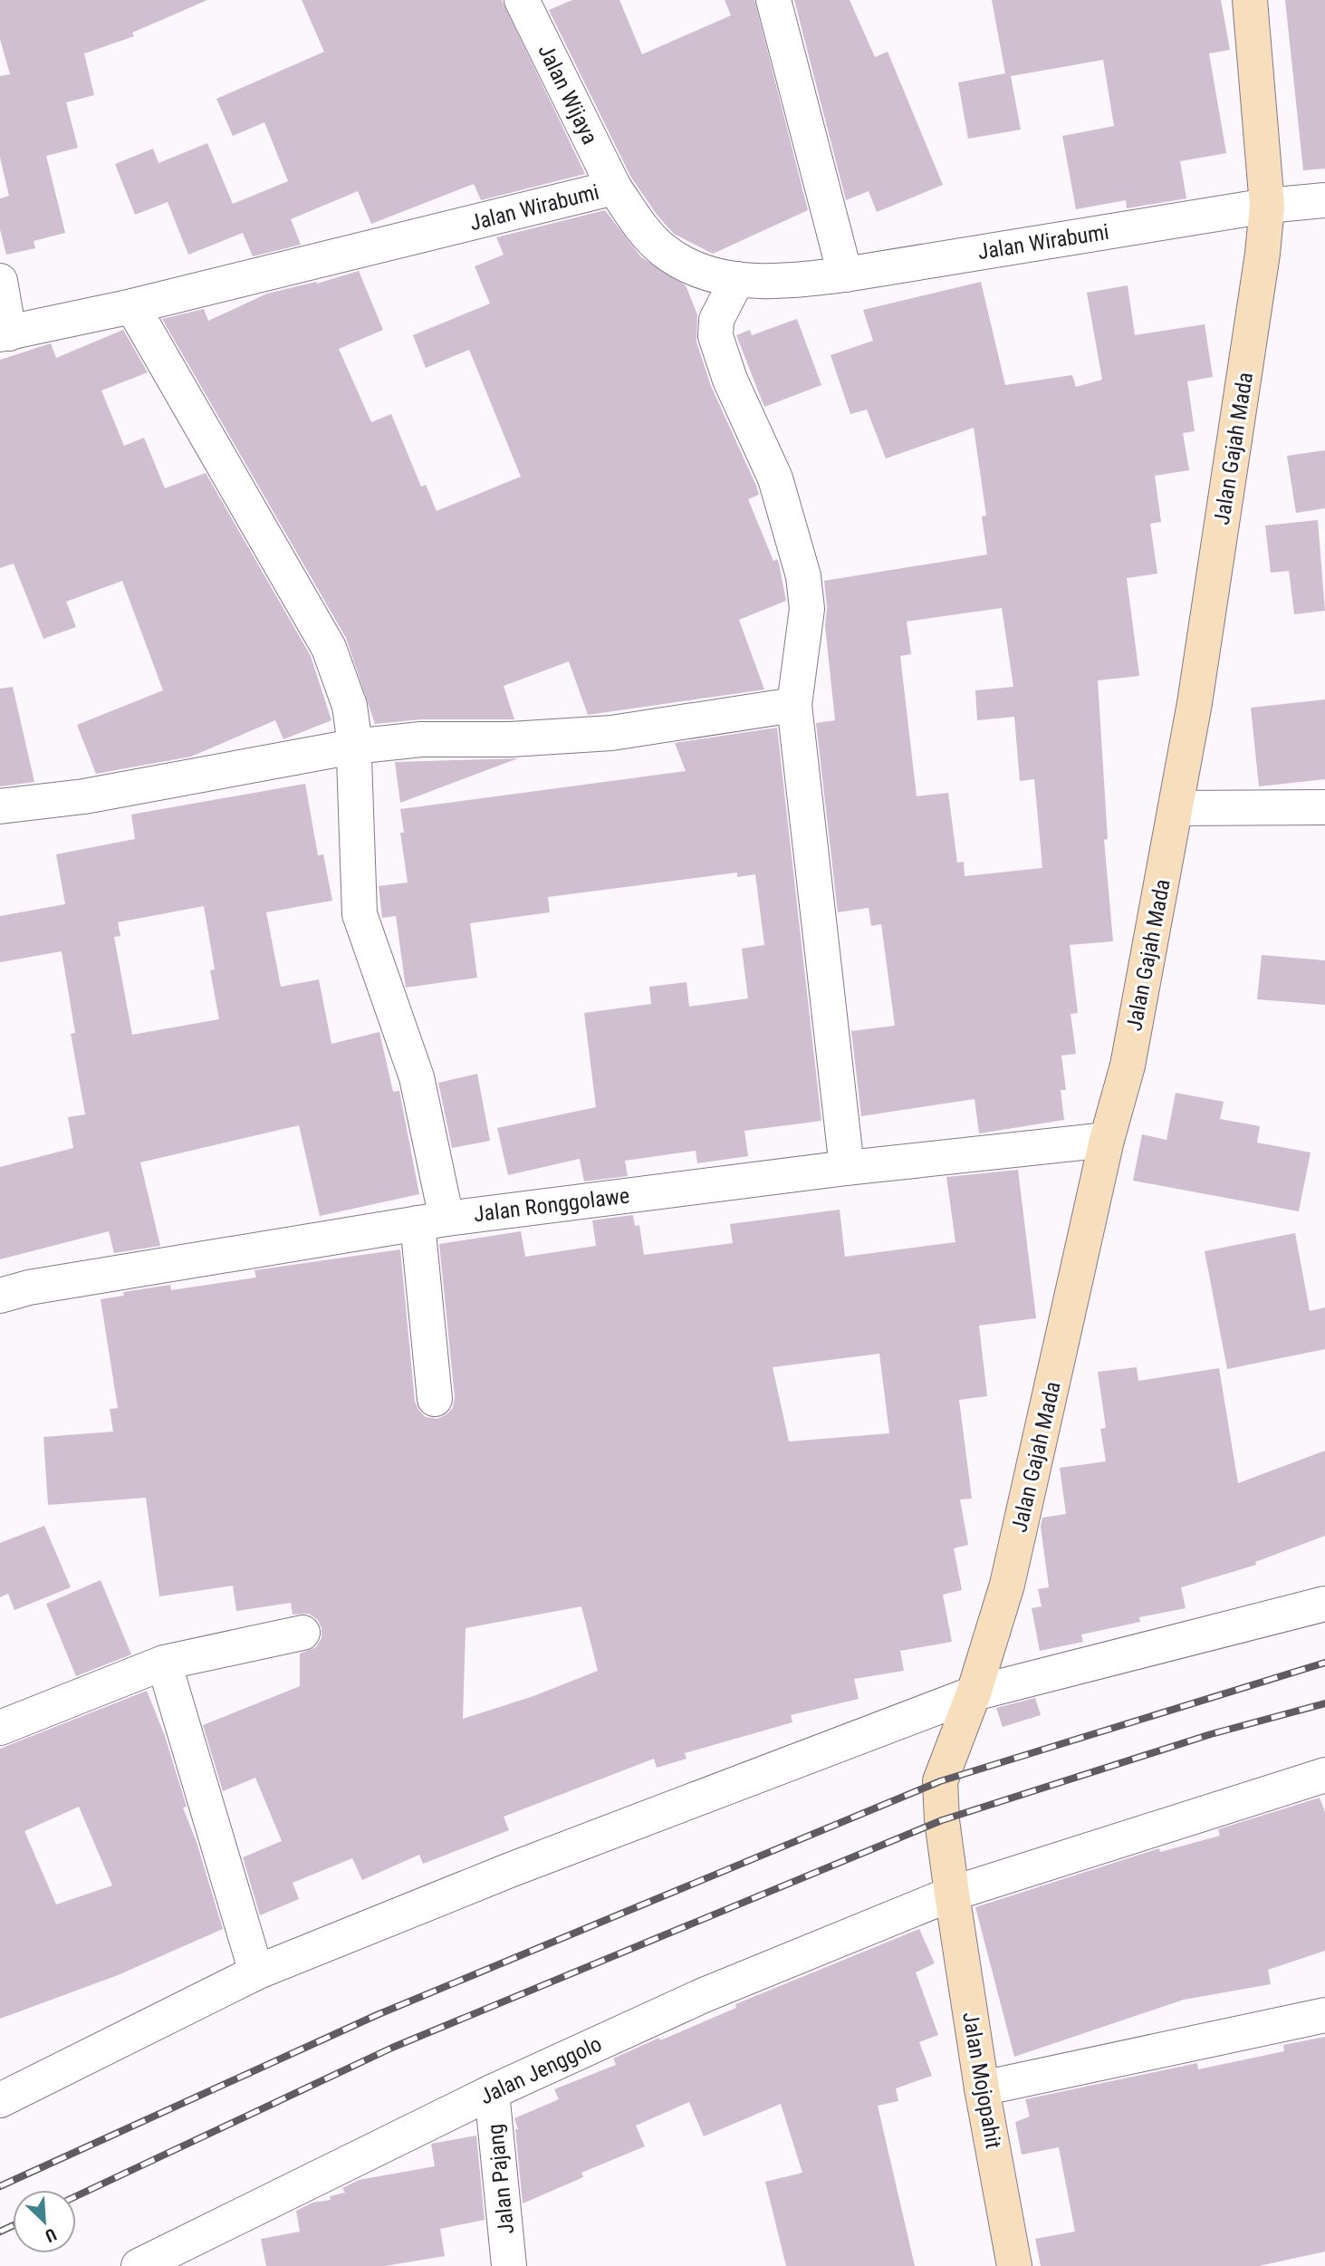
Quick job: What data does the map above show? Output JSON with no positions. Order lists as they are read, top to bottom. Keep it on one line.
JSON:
{"streets":{"street":["Jalan Wijaya","Jalan Wirabumi","Jalan Gajah Mada","Jalan Ronggolawe","Jalan Jenggolo","Jalan Mojopahit","Jalan Pajang"]},"crossings":[["Jalan Wijaya","Jalan Wirabumi"],["Jalan Wirabumi","Jalan Gajah Mada"],["Jalan Gajah Mada","Jalan Ronggolawe"],["Jalan Gajah Mada","Jalan Jenggolo"],["Jalan Gajah Mada","Jalan Mojopahit"],["Jalan Jenggolo","Jalan Mojopahit"],["Jalan Jenggolo","Jalan Pajang"]],"north":"bottom right"}
